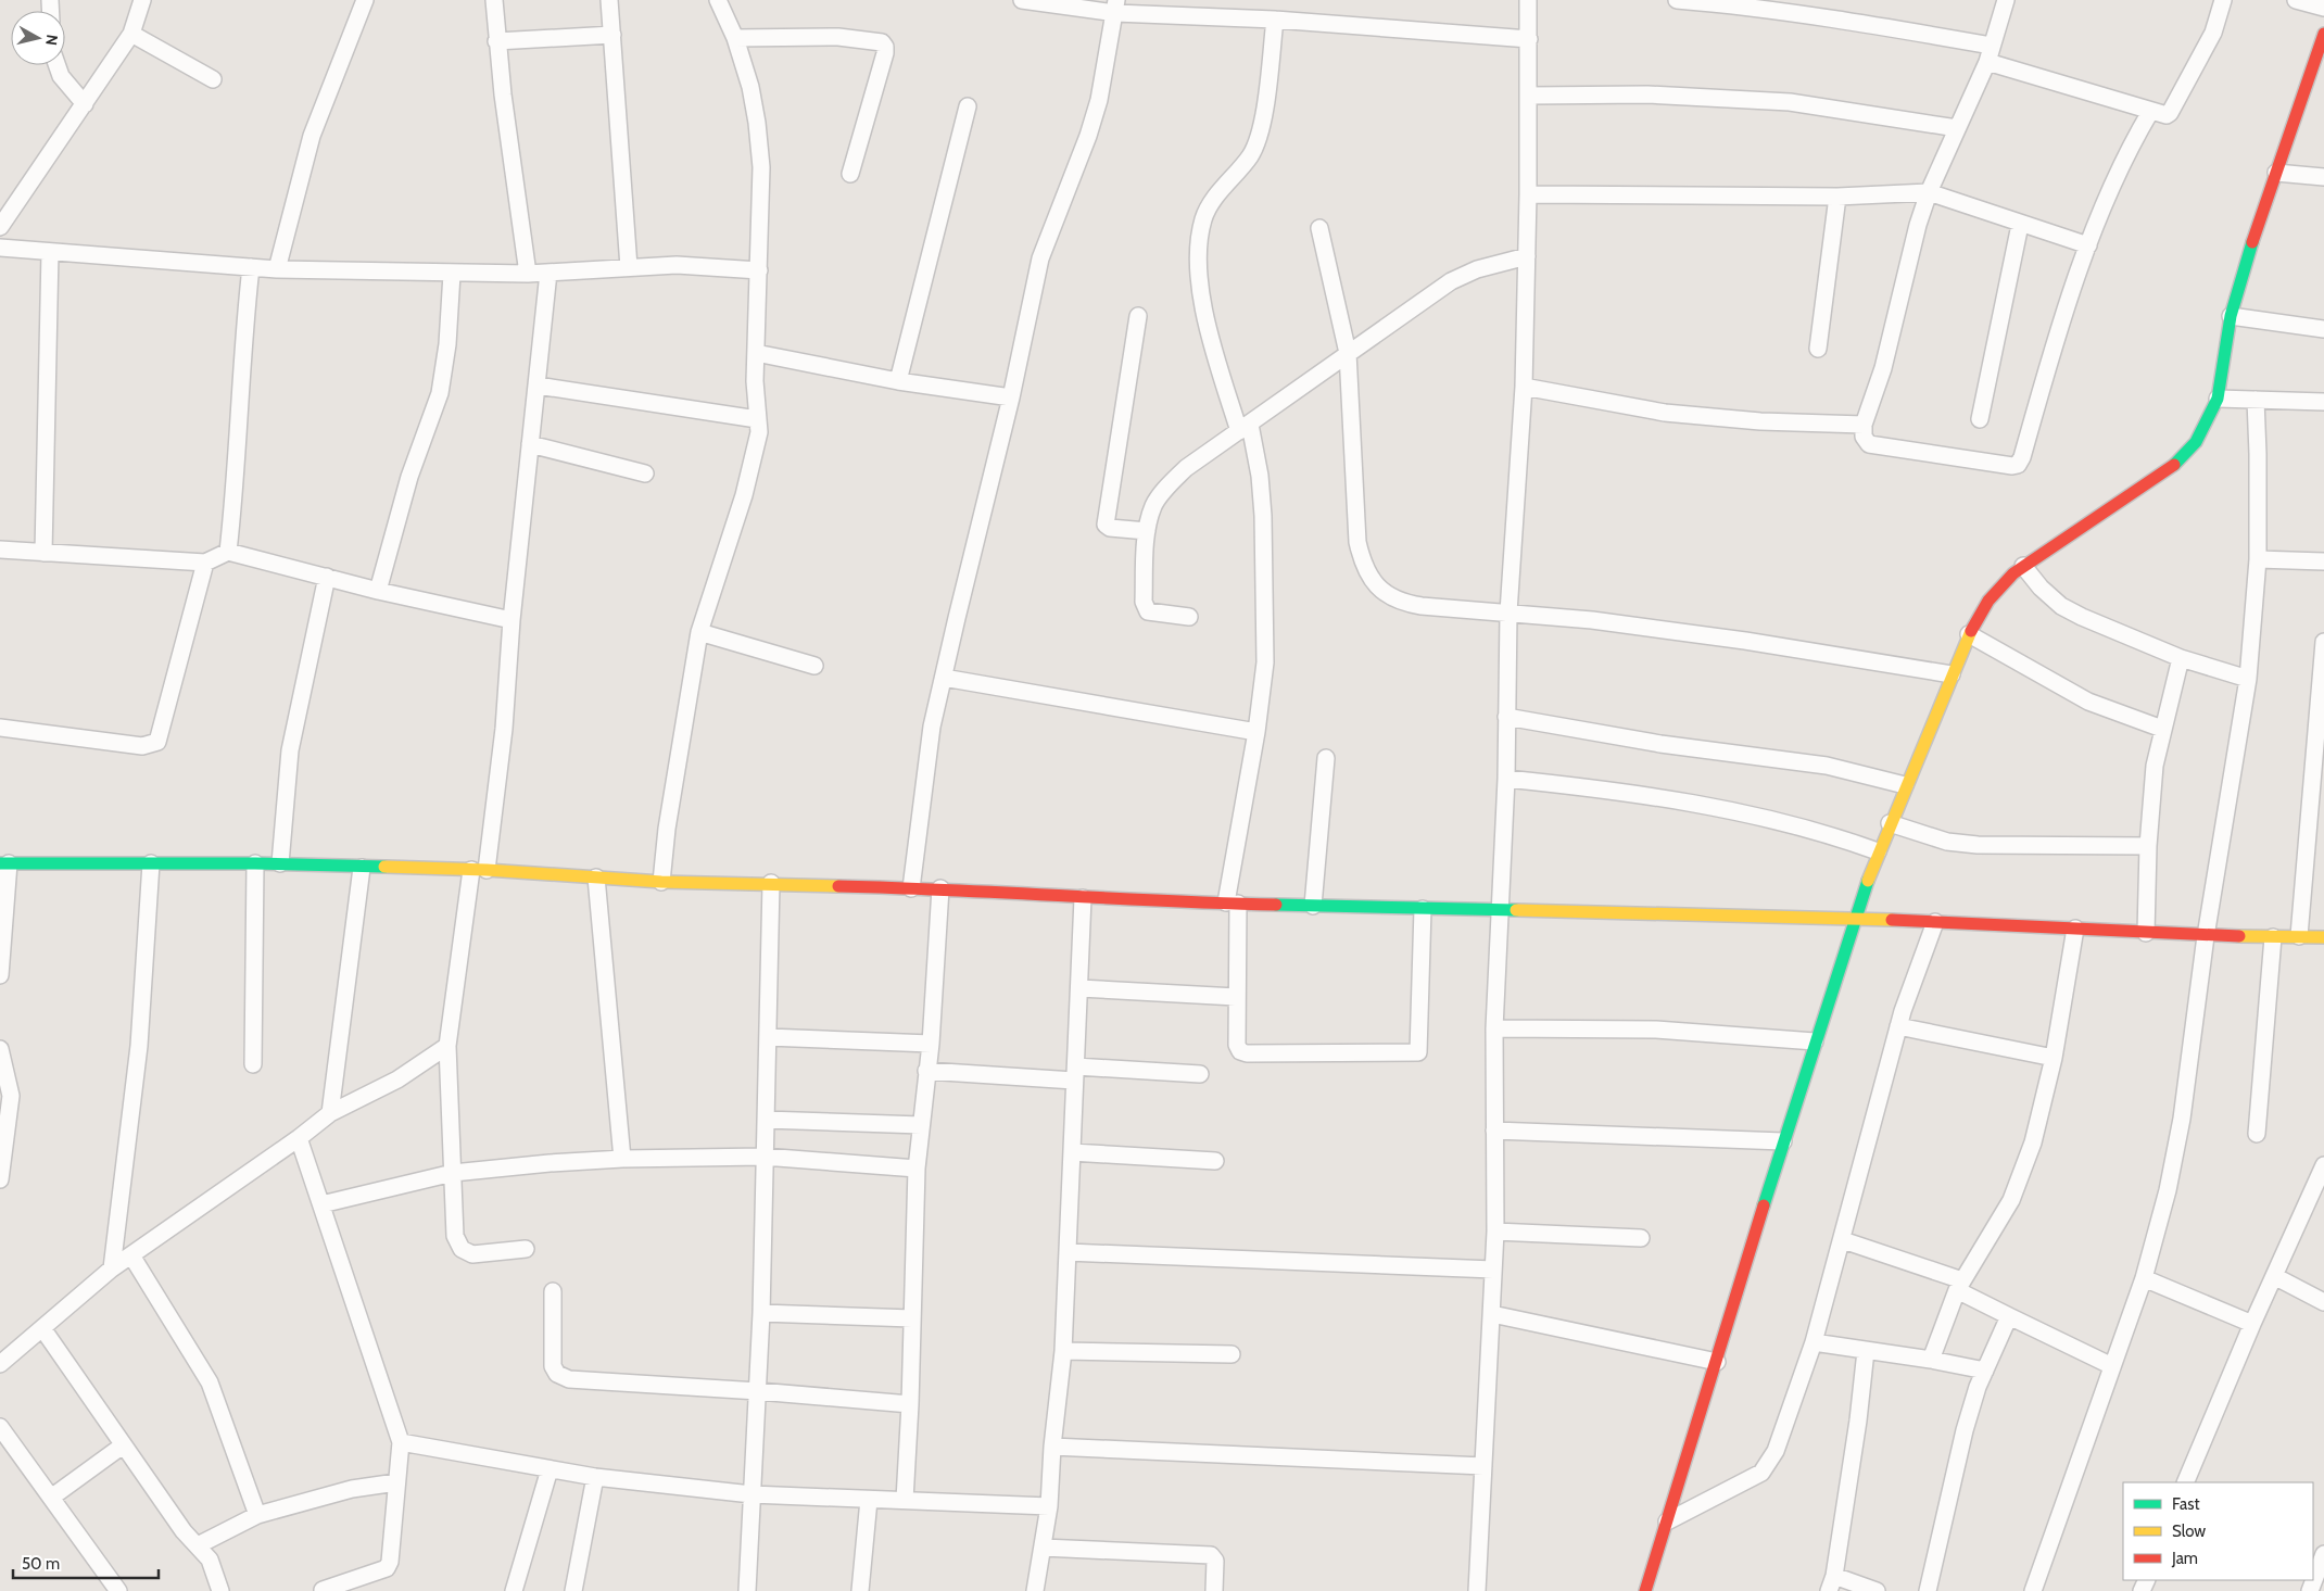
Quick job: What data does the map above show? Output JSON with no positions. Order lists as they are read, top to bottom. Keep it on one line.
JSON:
{"legend":["Fast","Slow","Jam"],"scale_bar":"50 m","north":"right"}
